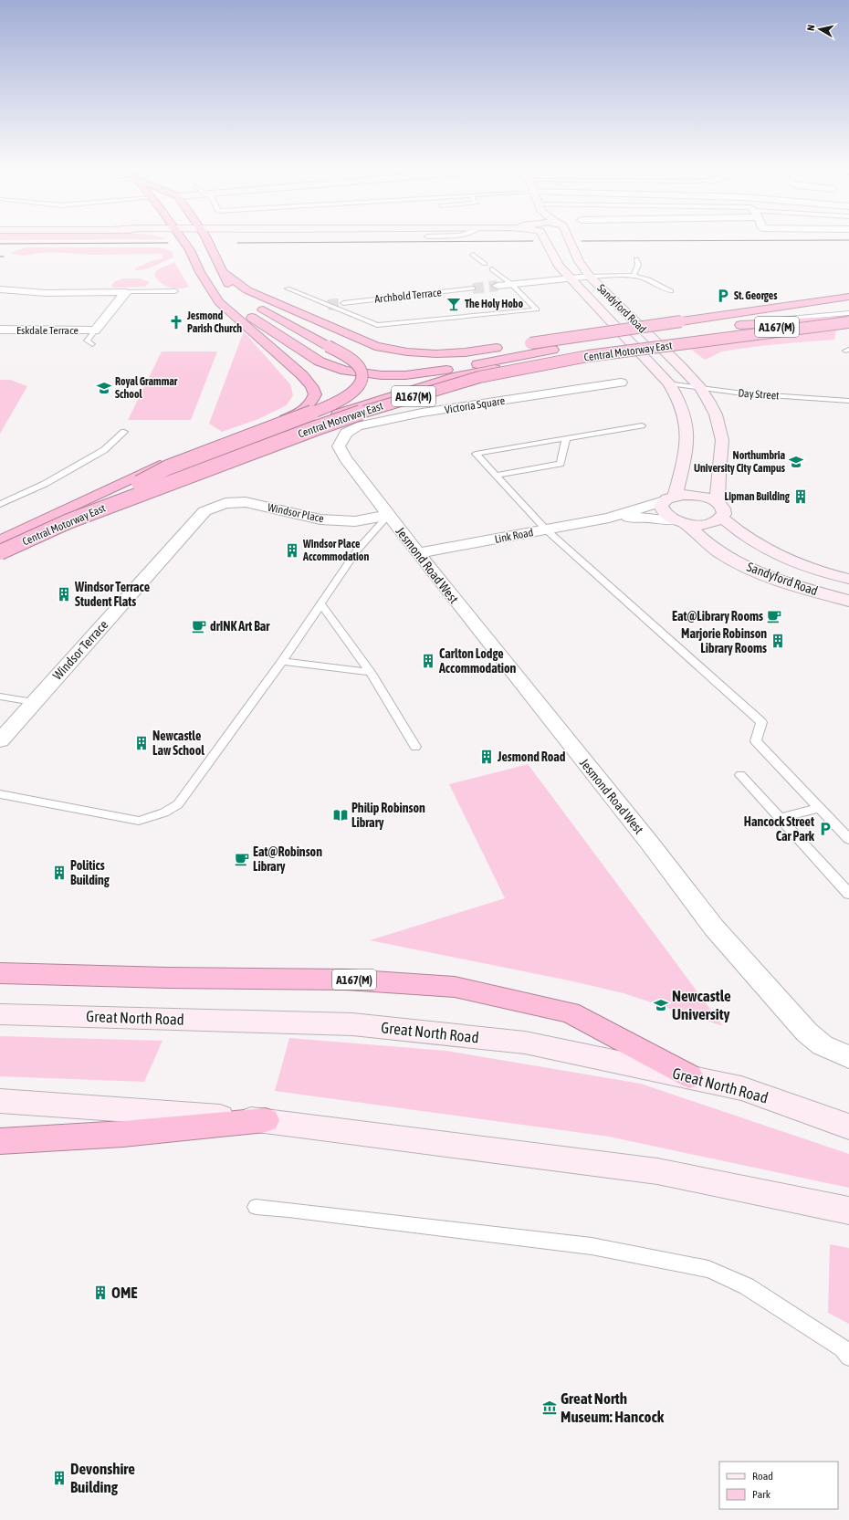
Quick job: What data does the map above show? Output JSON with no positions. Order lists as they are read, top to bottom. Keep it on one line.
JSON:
{"streets":{"highway":["A167(M)","Central Motorway East"],"main road":["Sandyford Road","Great North Road"],"street":["Eskdale Terrace","Victoria Square","Windsor Place","Link Road","Jesmond Road West","Windsor Terrace"],"lane":["Archbold Terrace","Day Street"]},"crossings":[["Sandyford Road","Day Street"],["Sandyford Road","Link Road"],["A167(M)","Central Motorway East"],["A167(M)","Great North Road"],["Victoria Square","Jesmond Road West"],["Windsor Place","Jesmond Road West"],["Windsor Place","Windsor Terrace"],["Link Road","Jesmond Road West"]],"places":{"parking":["St. Georges","Hancock Street Car Park"],"bar":["The Holy Hobo"],"church":["Jesmond Parish Church"],"school or university":["Royal Grammar School","Northumbria University City Campus","Newcastle University"],"building":["Lipman Building","Windsor Place Accommodation","Windsor Terrace Student Flats","Marjorie Robinson Library Rooms","Carlton Lodge Accommodation","Newcastle Law School","Jesmond Road","Politics Building","OME","Devonshire Building"],"cafe":["Eat@Library Rooms","drINK Art Bar","Eat@Robinson Library"],"library":["Philip Robinson Library"],"museum":["Great North Museum: Hancock"]},"legend":["Road","Park"],"north":"left"}
